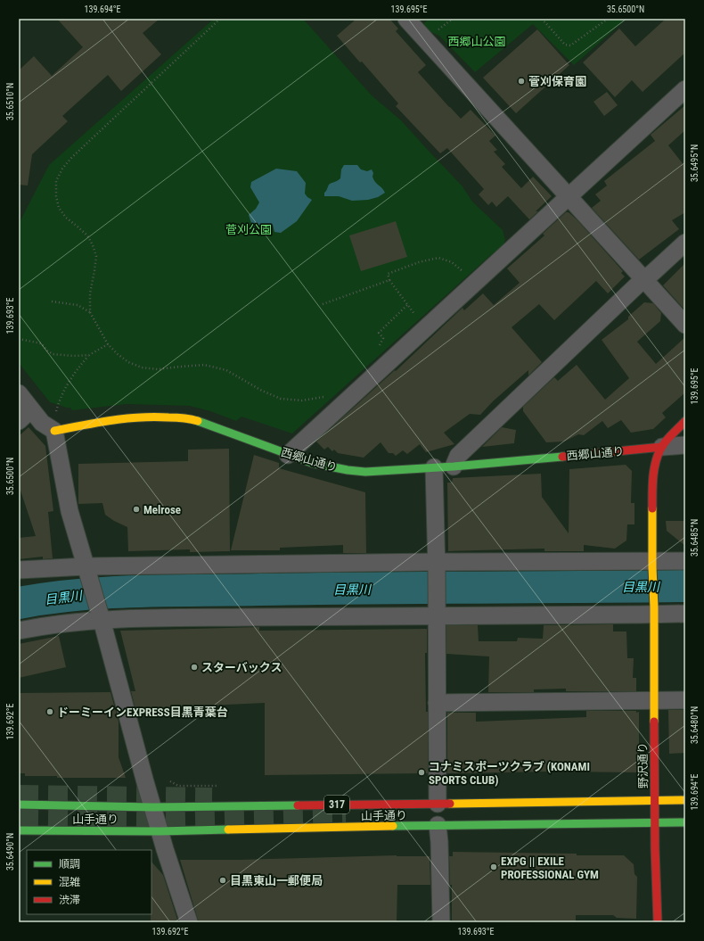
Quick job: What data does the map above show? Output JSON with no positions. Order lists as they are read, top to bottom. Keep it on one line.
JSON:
{"streets":{"main road":["西郷山通り","野沢通り","317","山手通り"]},"crossings":[["野沢通り","山手通り"],["317","山手通り"]],"water":["目黒川"],"parks":["西郷山公園","菅刈公園"],"places":["菅刈保育園","Melrose","スターバックス","ドーミーインEXPRESS目黒青葉台","コナミスポーツクラブ (KONAMI SPORTS CLUB)","EXPG || EXILE PROFESSIONAL GYM","目黒東山一郵便局"],"legend":["順調","混雑","渋滞"],"coordinates":["139.694°E","139.695°E","35.6500°N","35.6510°N","35.6495°N","139.693°E","35.6485°N","139.692°E","35.6480°N","35.6490°N"]}
